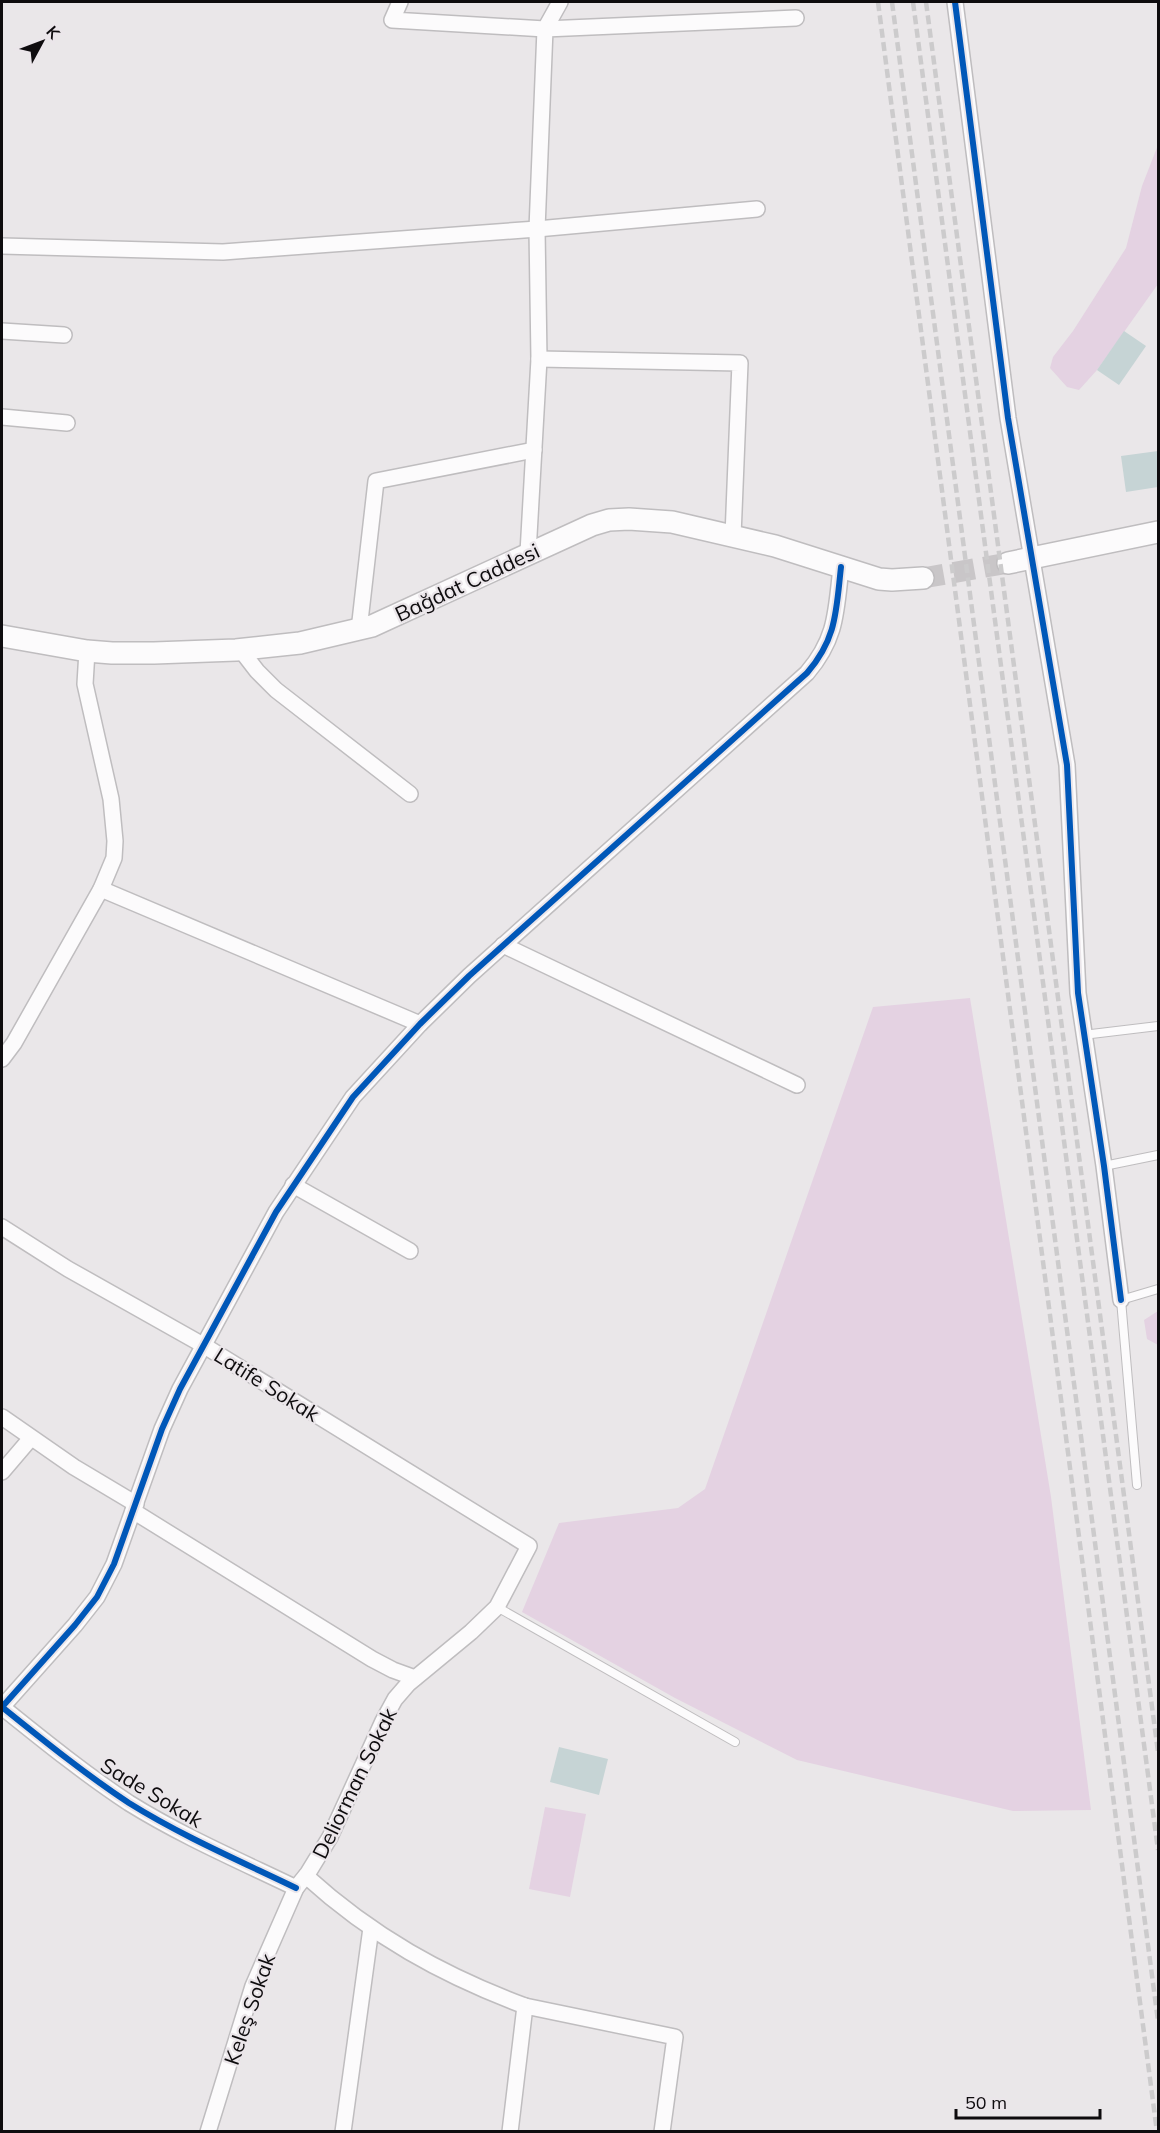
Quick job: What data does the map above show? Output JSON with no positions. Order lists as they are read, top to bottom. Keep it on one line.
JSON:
{"streets":{"street":["Bağdat Caddesi","Latife Sokak","Deliorman Sokak","Sade Sokak","Keleş Sokak"]},"crossings":[["Latife Sokak","Deliorman Sokak"],["Deliorman Sokak","Sade Sokak"],["Deliorman Sokak","Keleş Sokak"],["Sade Sokak","Keleş Sokak"]],"scale_bar":"50 m","north":"top right"}
